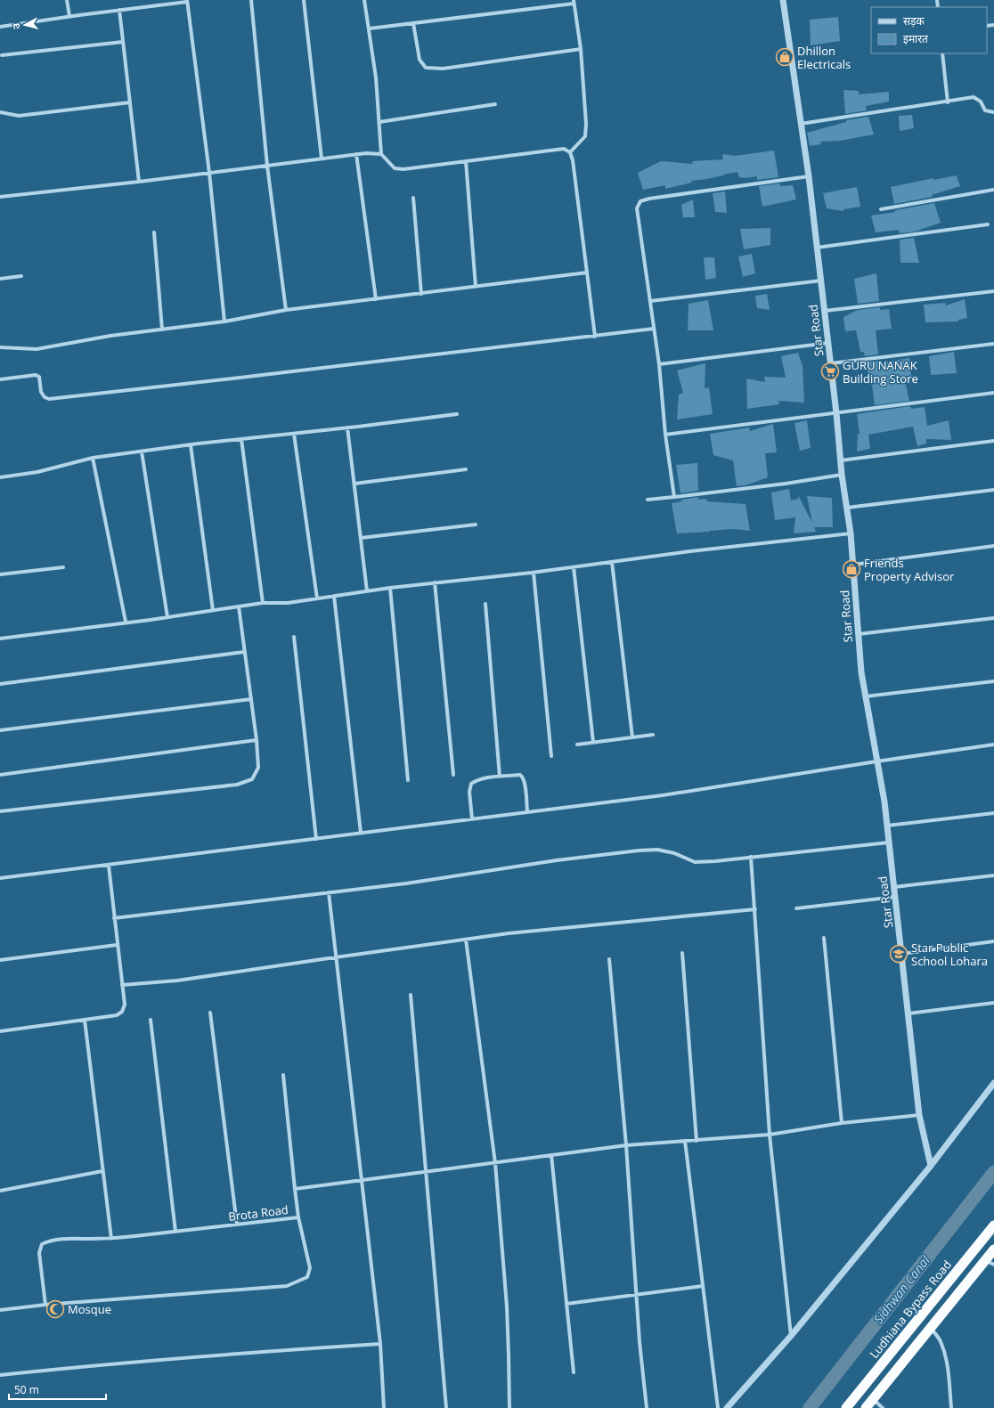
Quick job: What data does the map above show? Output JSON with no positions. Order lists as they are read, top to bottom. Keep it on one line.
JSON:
{"streets":{"highway":["Ludhiana Bypass Road"],"street":["Star Road","Brota Road"]},"water":["Sidhwan Canal"],"places":{"shop":["Dhillon Electricals","Friends Property Advisor"],"supermarket":["GURU NANAK Building Store"],"school or university":["Star Public School Lohara"],"mosque":["Mosque"]},"legend":["सड़क","इमारत"],"scale_bar":"50 m","north":"left"}
